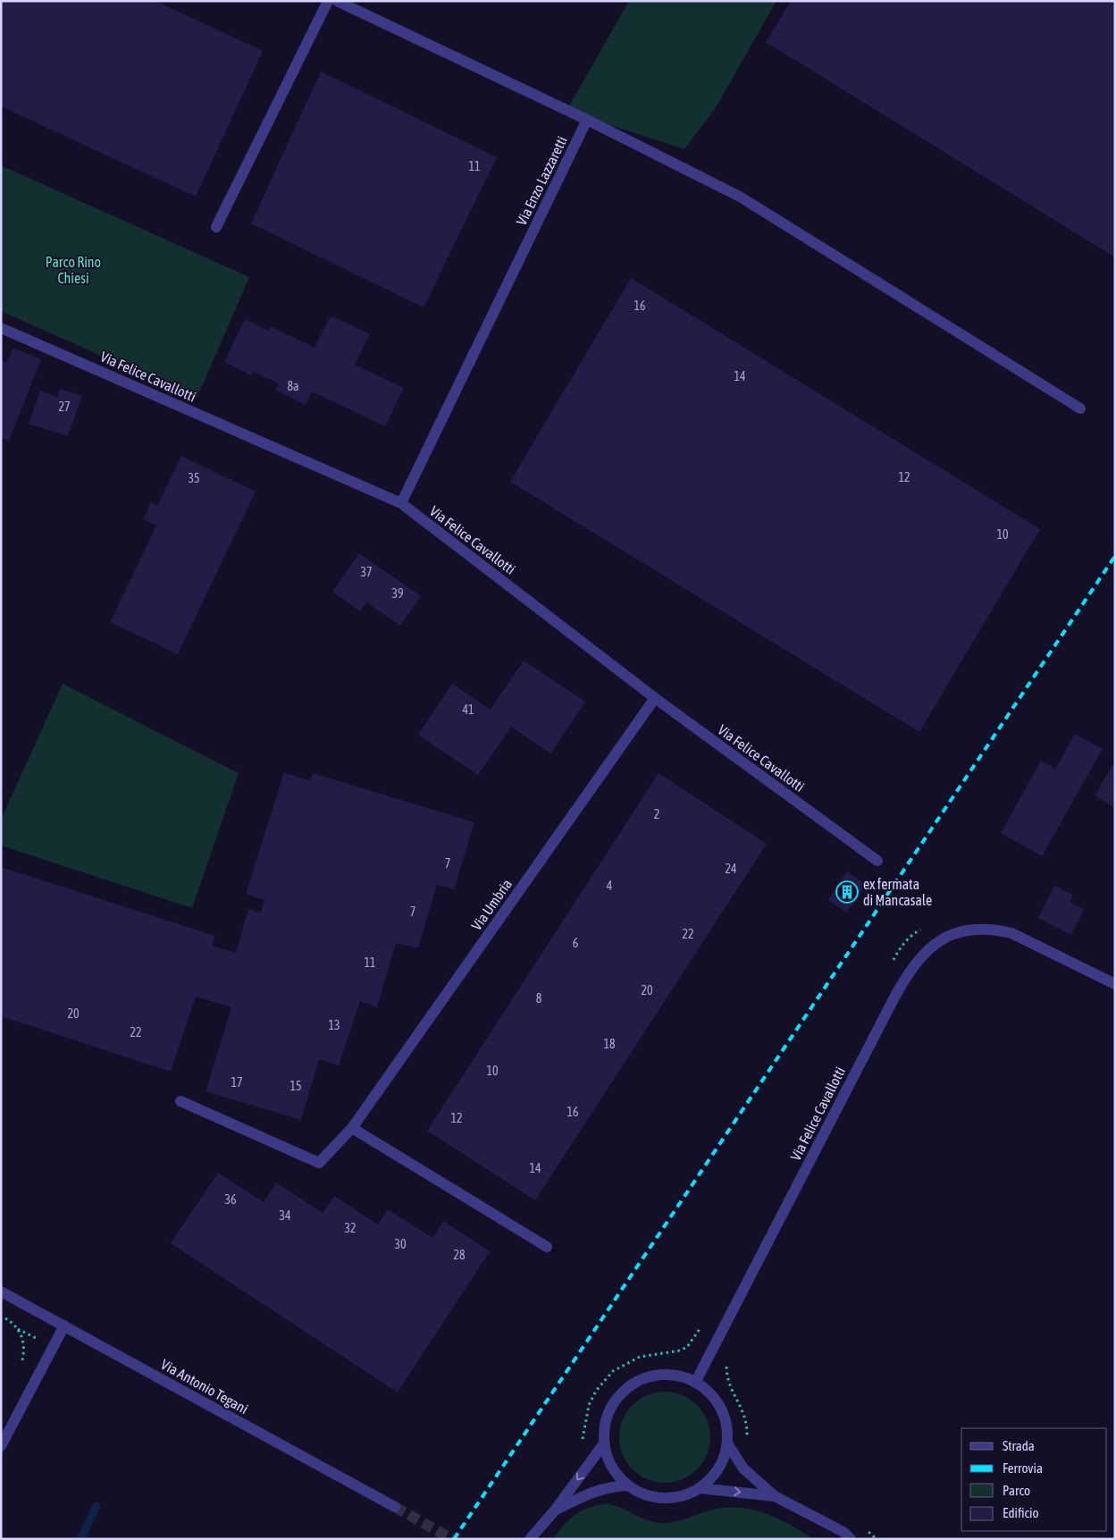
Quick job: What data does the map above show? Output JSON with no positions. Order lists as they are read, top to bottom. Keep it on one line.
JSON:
{"streets":{"street":["Via Enzo Lazzaretti","Via Felice Cavallotti","Via Umbria","Via Antonio Tegani"]},"crossings":[["Via Enzo Lazzaretti","Via Felice Cavallotti"],["Via Felice Cavallotti","Via Umbria"]],"parks":["Parco Rino Chiesi"],"places":{"building":["ex fermata di Mancasale"]},"house_numbers":["11","16","14","8a","27","12","35","10","37","39","41","2","7","24","4","7","22","6","11","20","8","20","13","22","18","10","17","15","16","12","14","36","34","32","30","28"],"legend":["Strada","Ferrovia","Parco","Edificio"]}
